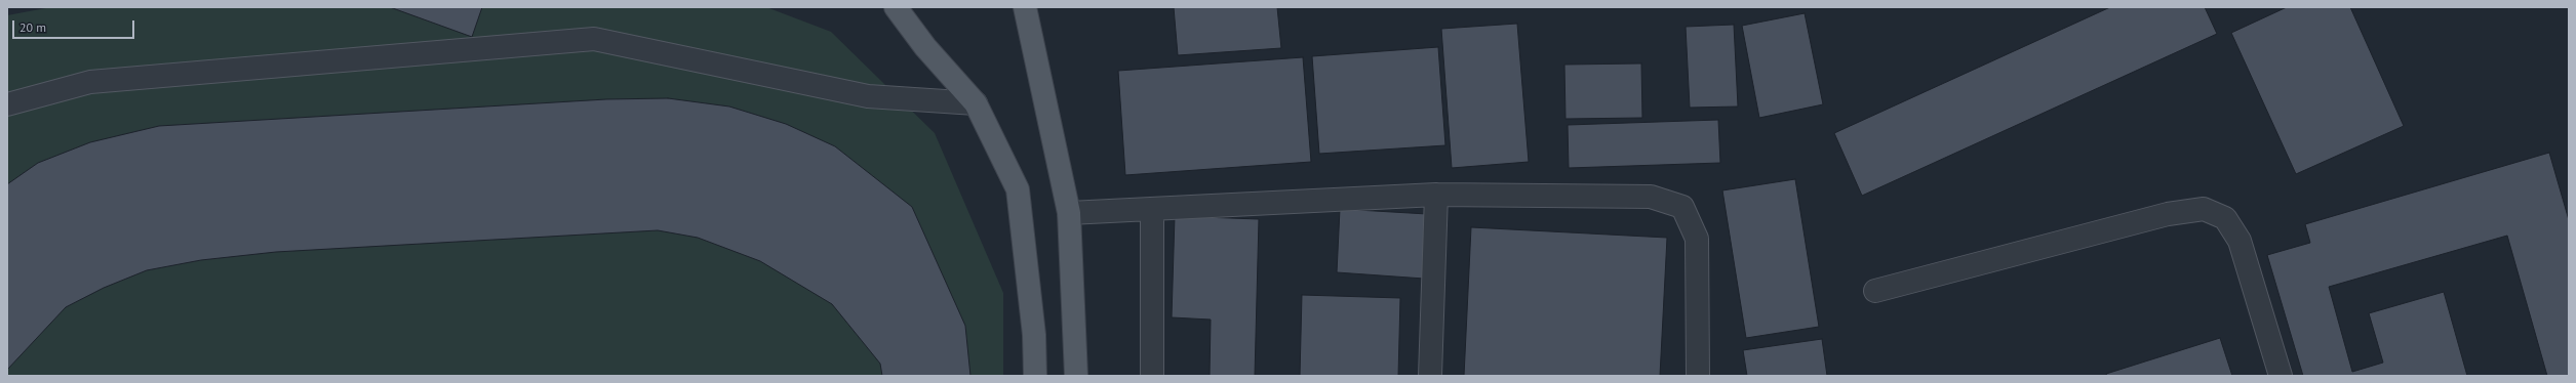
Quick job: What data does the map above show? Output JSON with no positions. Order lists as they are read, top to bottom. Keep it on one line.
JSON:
{"scale_bar":"20 m"}
